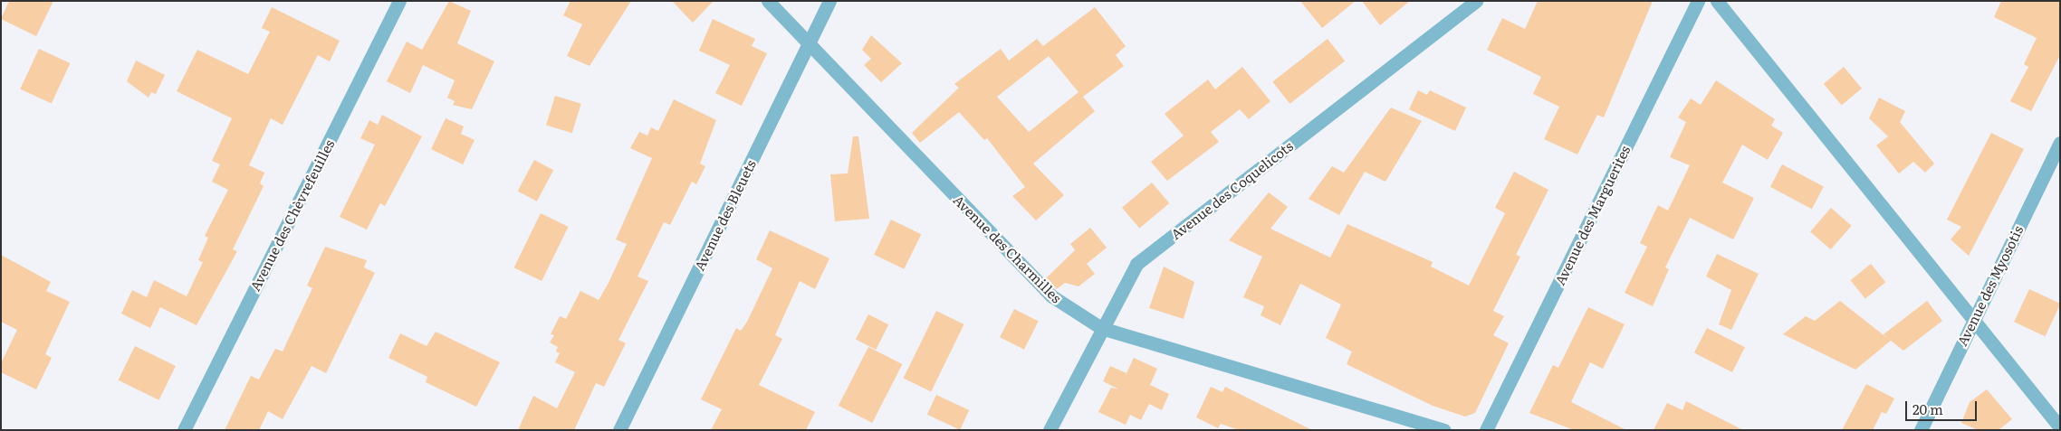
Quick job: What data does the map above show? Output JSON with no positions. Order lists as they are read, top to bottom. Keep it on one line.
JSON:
{"streets":{"street":["Avenue des Coquelicots","Avenue des Chèvrefeuilles","Avenue des Bleuets","Avenue des Marguerites","Avenue des Charmilles","Avenue des Myosotis"]},"crossings":[["Avenue des Coquelicots","Avenue des Charmilles"],["Avenue des Bleuets","Avenue des Charmilles"]],"scale_bar":"20 m"}
